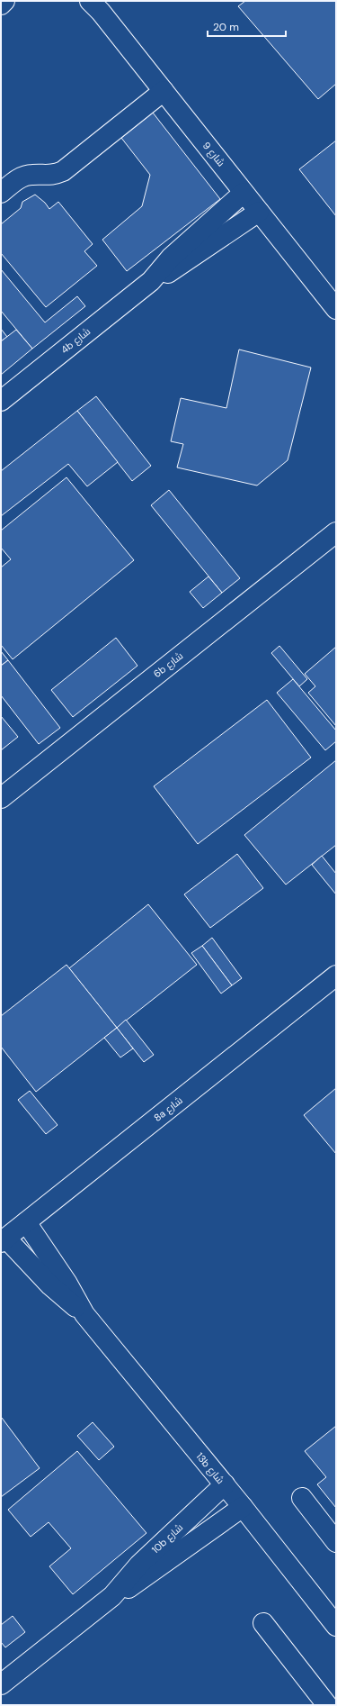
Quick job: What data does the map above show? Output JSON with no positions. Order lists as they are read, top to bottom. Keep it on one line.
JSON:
{"streets":{"street":["شارع 9","4b شارع","6b شارع","8a شارع","13b شارع","10b شارع"]},"crossings":[["شارع 9","4b شارع"],["8a شارع","13b شارع"],["13b شارع","10b شارع"]],"scale_bar":"20 m"}
